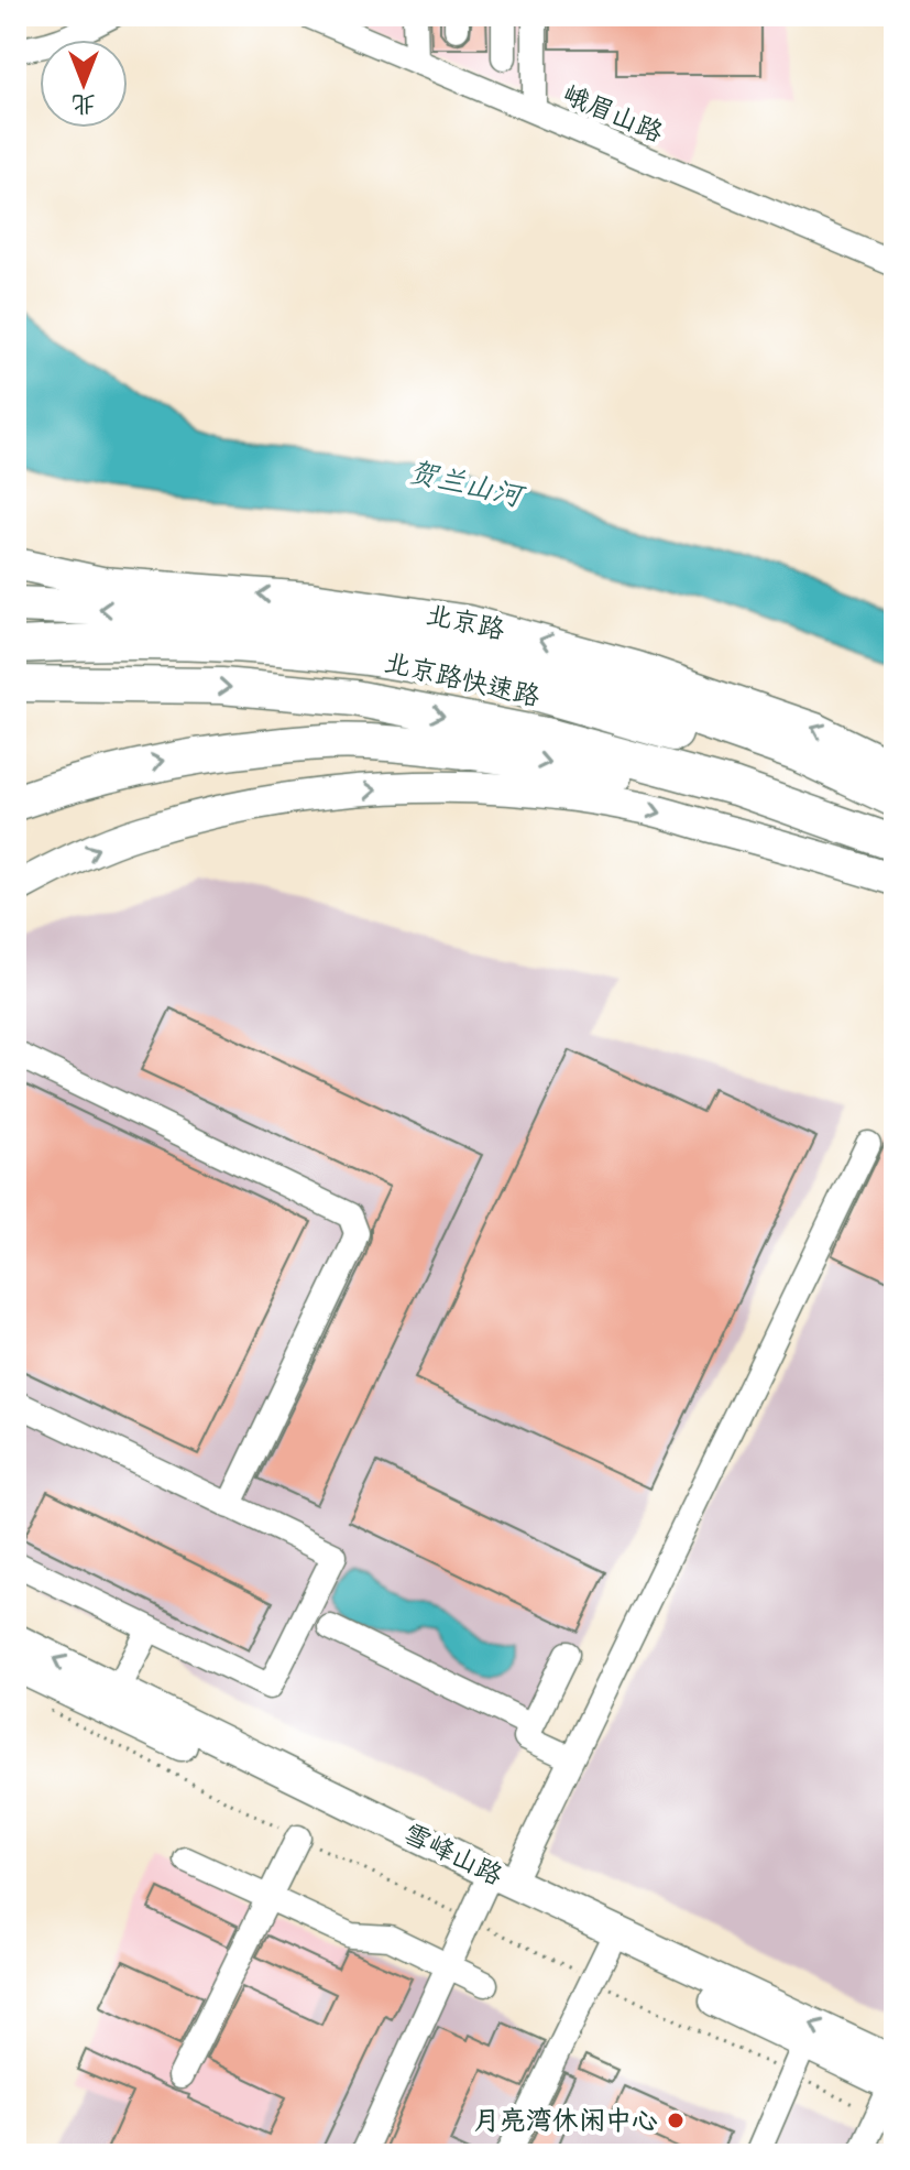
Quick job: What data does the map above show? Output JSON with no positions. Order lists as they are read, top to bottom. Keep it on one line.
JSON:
{"streets":{"highway":["北京路快速路"],"main road":["北京路","雪峰山路"],"street":["峨眉山路"]},"water":["贺兰山河"],"places":["月亮湾休闲中心"],"north":"bottom"}
